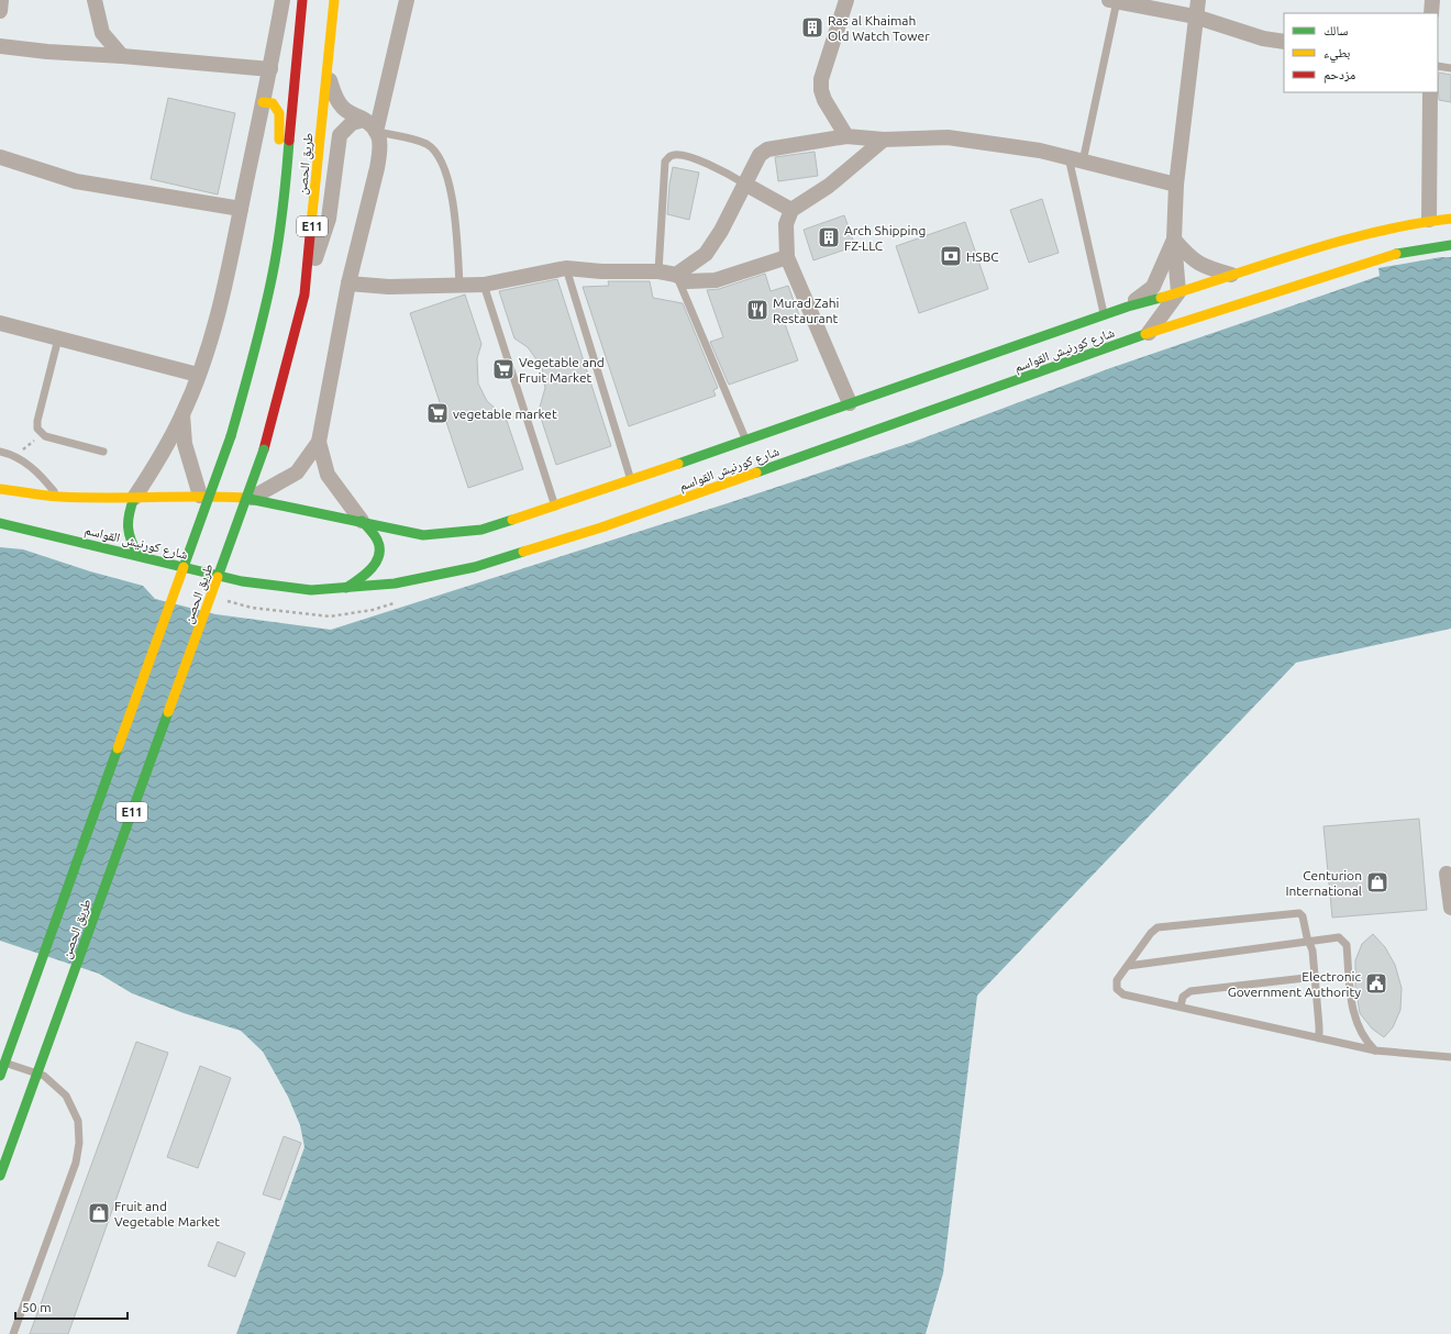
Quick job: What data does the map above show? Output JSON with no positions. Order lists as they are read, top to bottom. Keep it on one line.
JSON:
{"streets":{"main road":["طريق الحصن","E11","شارع كورنيش القواسم"]},"places":{"building":["Ras al Khaimah Old Watch Tower","Arch Shipping FZ-LLC"],"bank":["HSBC"],"restaurant":["Murad Zahi Restaurant"],"supermarket":["Vegetable and Fruit Market","vegetable market"],"shop":["Centurion International","Fruit and Vegetable Market"],"public building":["Electronic Government Authority"]},"legend":["سالك","بطيء","مزدحم"],"scale_bar":"50 m"}
